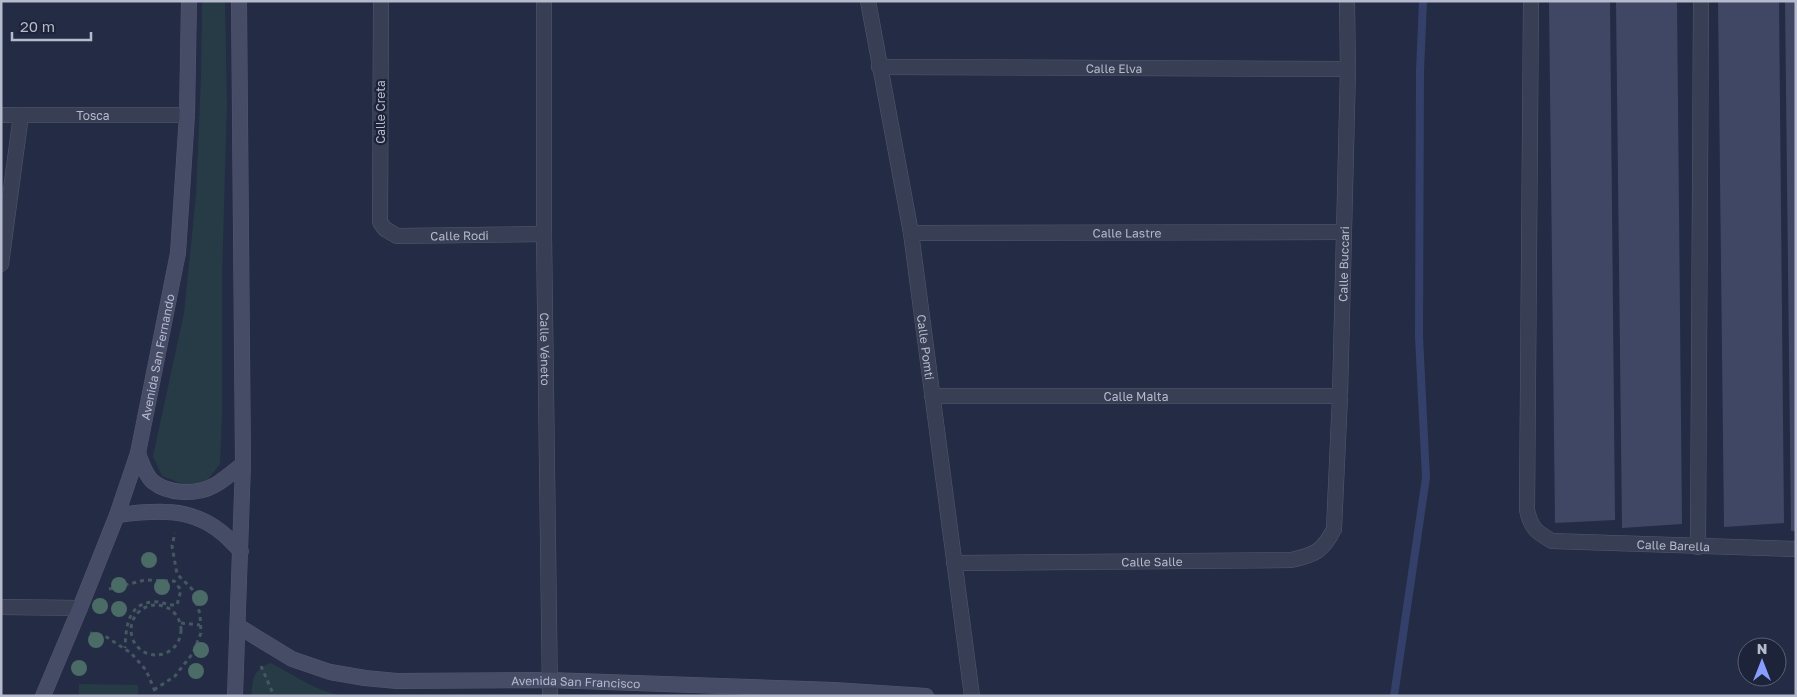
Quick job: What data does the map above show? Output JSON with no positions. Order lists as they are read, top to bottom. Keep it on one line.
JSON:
{"streets":{"street":["Calle Elva","Calle Creta","Tosca","Calle Lastre","Calle Rodi","Calle Buccari","Calle Pomti","Calle Véneto","Avenida San Fernando","Calle Malta","Calle Barella","Calle Salle","Avenida San Francisco"]},"crossings":[["Calle Elva","Calle Buccari"],["Calle Elva","Calle Pomti"],["Calle Creta","Calle Rodi"],["Tosca","Avenida San Fernando"],["Calle Lastre","Calle Buccari"],["Calle Lastre","Calle Pomti"],["Calle Rodi","Calle Véneto"],["Calle Buccari","Calle Malta"],["Calle Buccari","Calle Salle"],["Calle Pomti","Calle Malta"],["Calle Pomti","Calle Salle"],["Calle Véneto","Avenida San Francisco"]],"scale_bar":"20 m","north":"top"}
